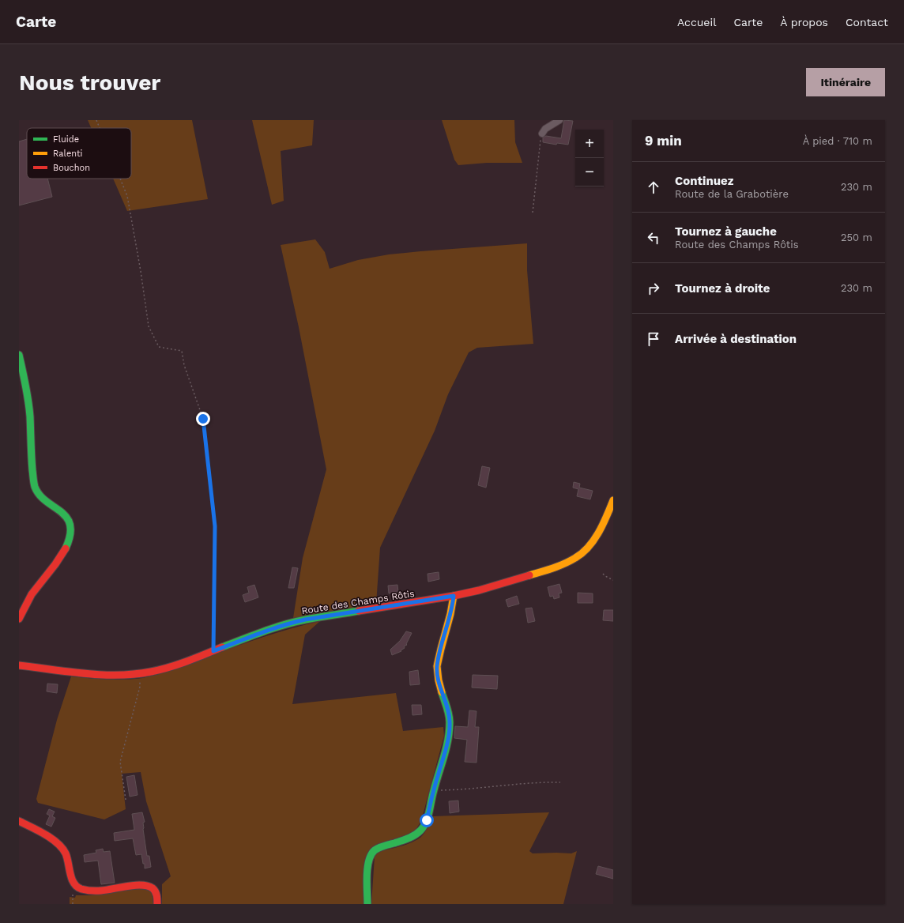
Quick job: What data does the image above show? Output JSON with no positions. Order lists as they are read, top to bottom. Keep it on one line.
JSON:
{"streets":{"street":["Route des Champs Rôtis"]},"legend":["Fluide","Ralenti","Bouchon"],"page":{"header":"Carte","nav":["Accueil","Carte","À propos","Contact"],"buttons":"Itinéraire","title":"Nous trouver","heading":["9 min","À pied · 710 m"],"map_buttons":["+","−"],"list":[["Continuez","Route de la Grabotière","230 m"],["Tournez à gauche","Route des Champs Rôtis","250 m"],["Tournez à droite","230 m"],"Arrivée à destination"]}}
